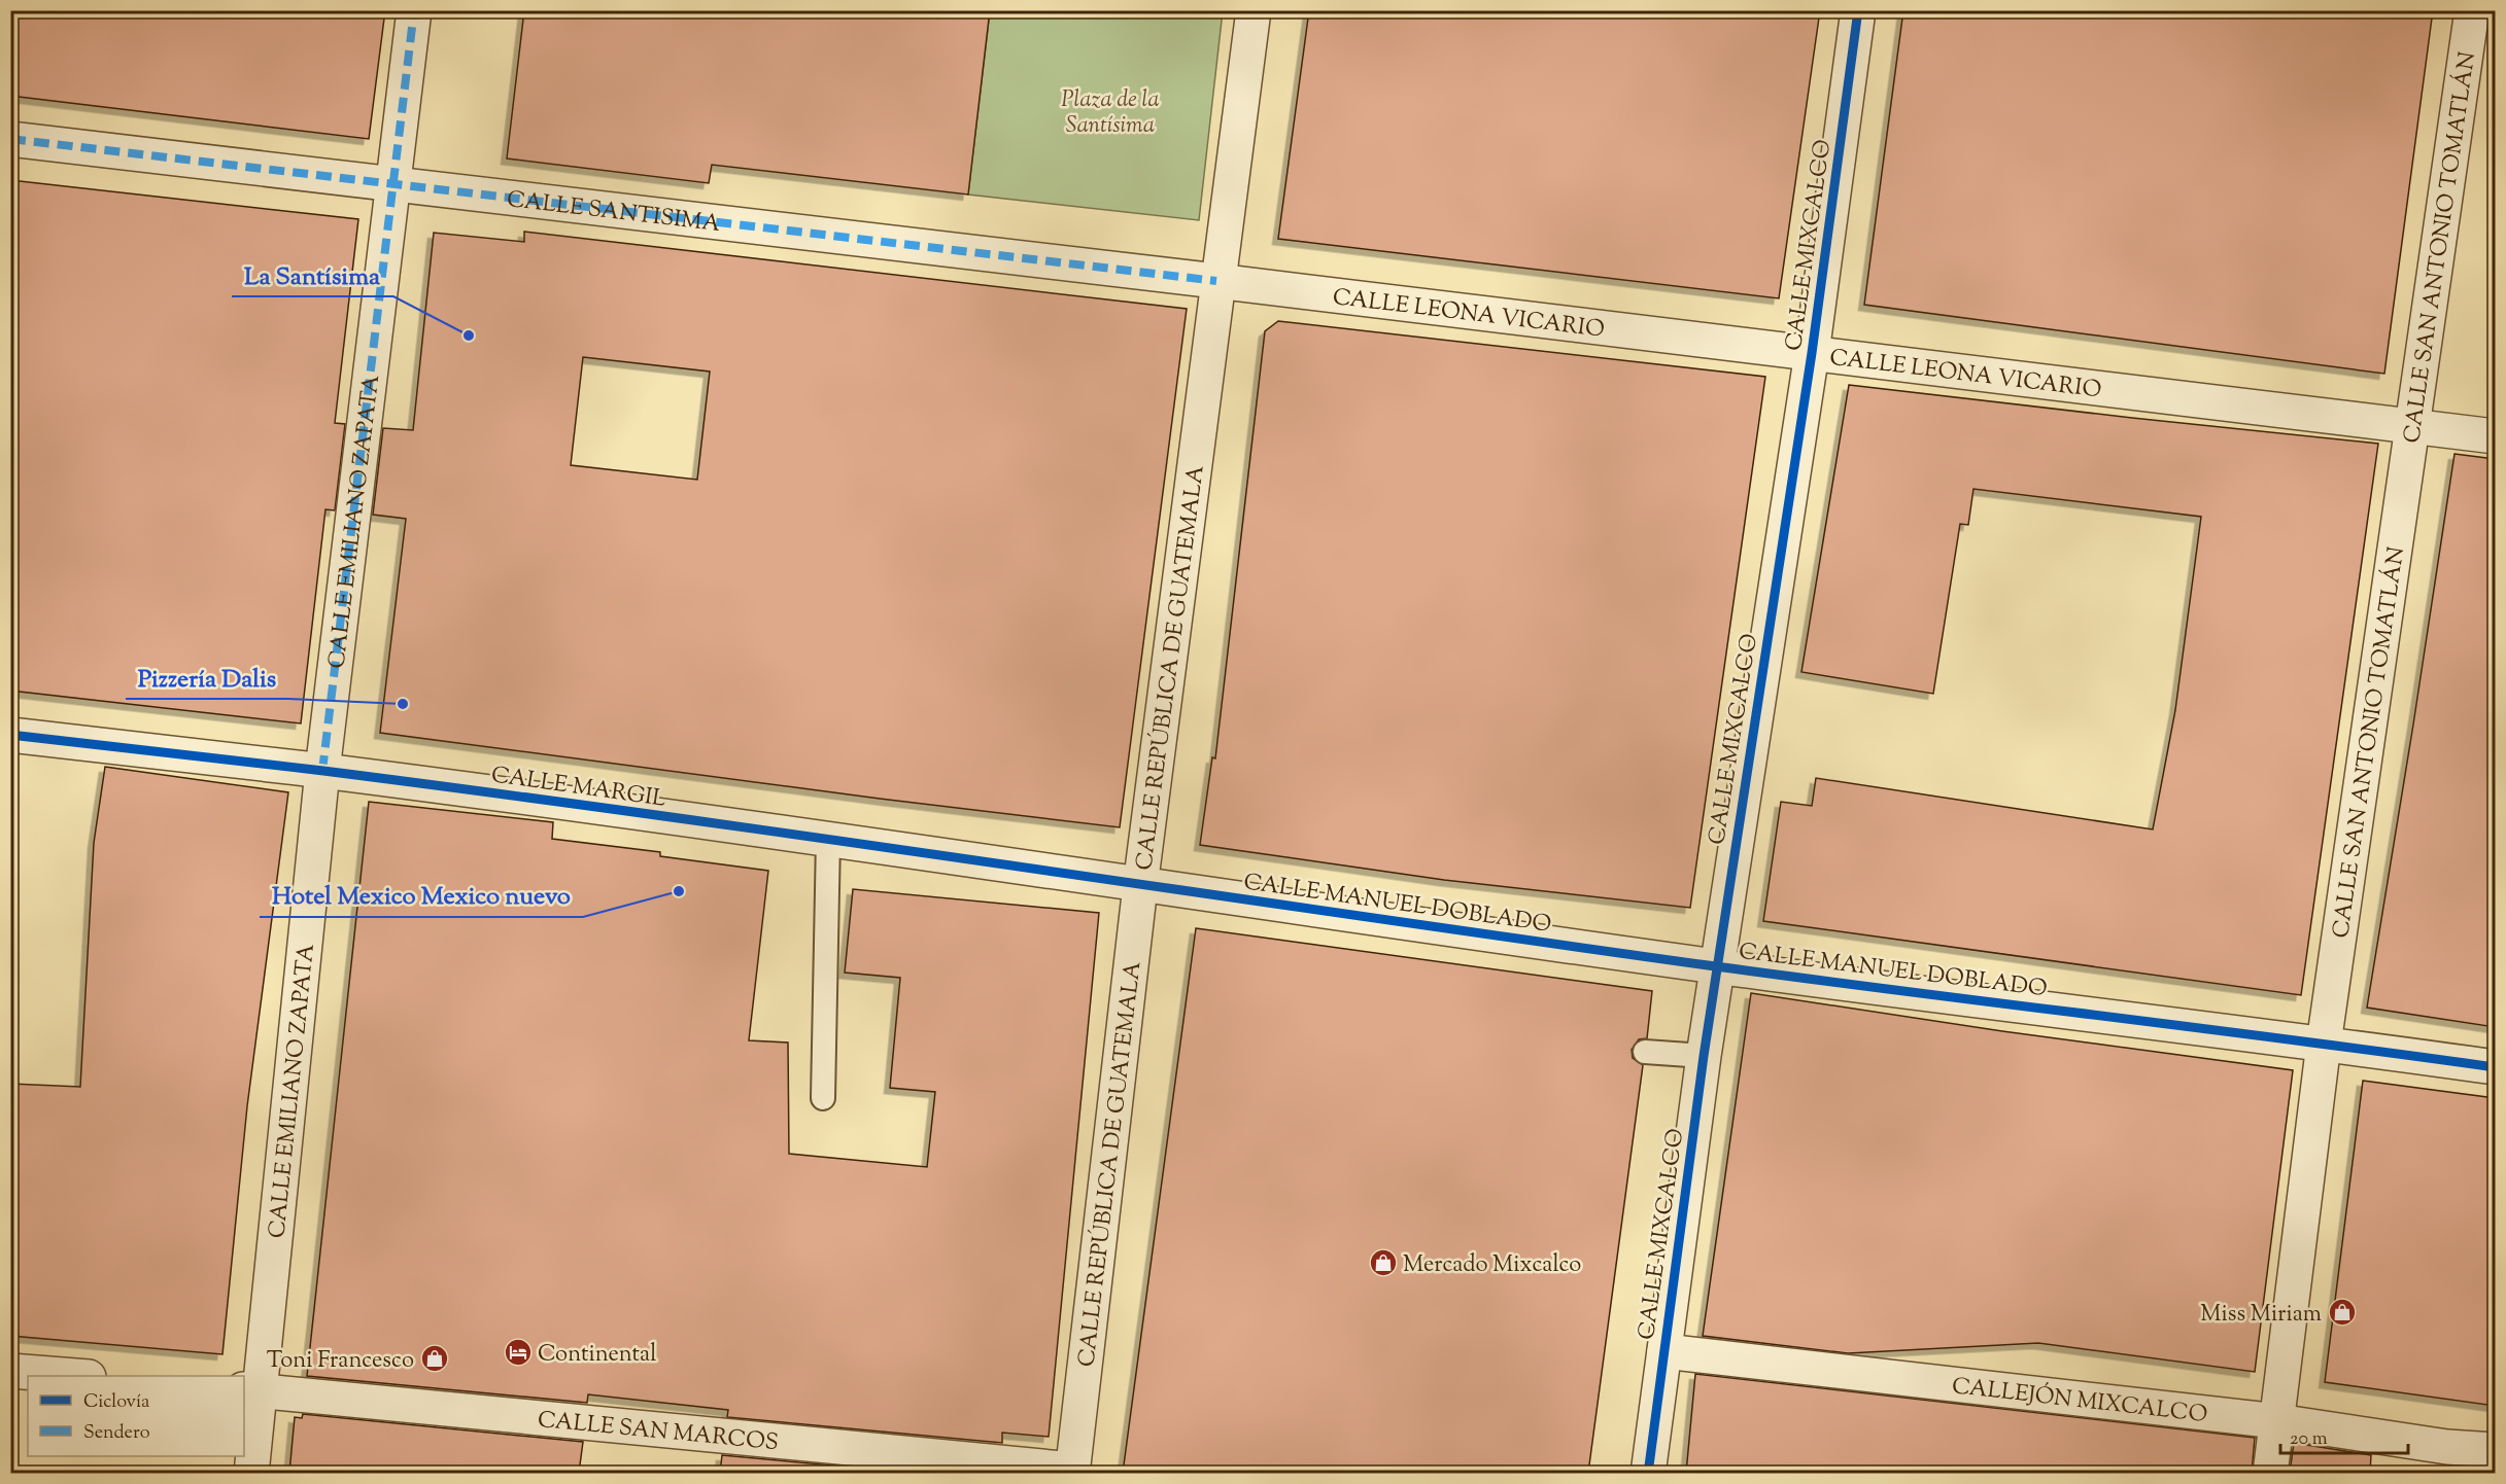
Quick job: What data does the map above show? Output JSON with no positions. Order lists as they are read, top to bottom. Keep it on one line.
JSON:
{"streets":{"street":["CALLE SANTISIMA","CALLE MIXCALCO","CALLE SAN ANTONIO TOMATLÁN","CALLE LEONA VICARIO","CALLE EMILIANO ZAPATA","CALLE REPÚBLICA DE GUATEMALA","CALLE MARGIL","CALLE MANUEL DOBLADO","CALLEJÓN MIXCALCO","CALLE SAN MARCOS"]},"crossings":[["CALLE SANTISIMA","CALLE LEONA VICARIO"],["CALLE SANTISIMA","CALLE EMILIANO ZAPATA"],["CALLE SANTISIMA","CALLE REPÚBLICA DE GUATEMALA"],["CALLE MIXCALCO","CALLE LEONA VICARIO"],["CALLE MIXCALCO","CALLE MANUEL DOBLADO"],["CALLE MIXCALCO","CALLEJÓN MIXCALCO"],["CALLE SAN ANTONIO TOMATLÁN","CALLE LEONA VICARIO"],["CALLE SAN ANTONIO TOMATLÁN","CALLE MANUEL DOBLADO"],["CALLE SAN ANTONIO TOMATLÁN","CALLEJÓN MIXCALCO"],["CALLE LEONA VICARIO","CALLE REPÚBLICA DE GUATEMALA"],["CALLE EMILIANO ZAPATA","CALLE MARGIL"],["CALLE EMILIANO ZAPATA","CALLE SAN MARCOS"],["CALLE REPÚBLICA DE GUATEMALA","CALLE MARGIL"],["CALLE REPÚBLICA DE GUATEMALA","CALLE MANUEL DOBLADO"],["CALLE REPÚBLICA DE GUATEMALA","CALLE SAN MARCOS"],["CALLE MARGIL","CALLE MANUEL DOBLADO"]],"parks":["Plaza de la Santísima"],"places":{"other":["La Santísima","Pizzería Dalis","Hotel Mexico Mexico nuevo"],"shop":["Mercado Mixcalco","Miss Miriam","Toni Francesco"],"hotel":["Continental"]},"legend":["Ciclovía","Sendero"],"scale_bar":"20 m"}
